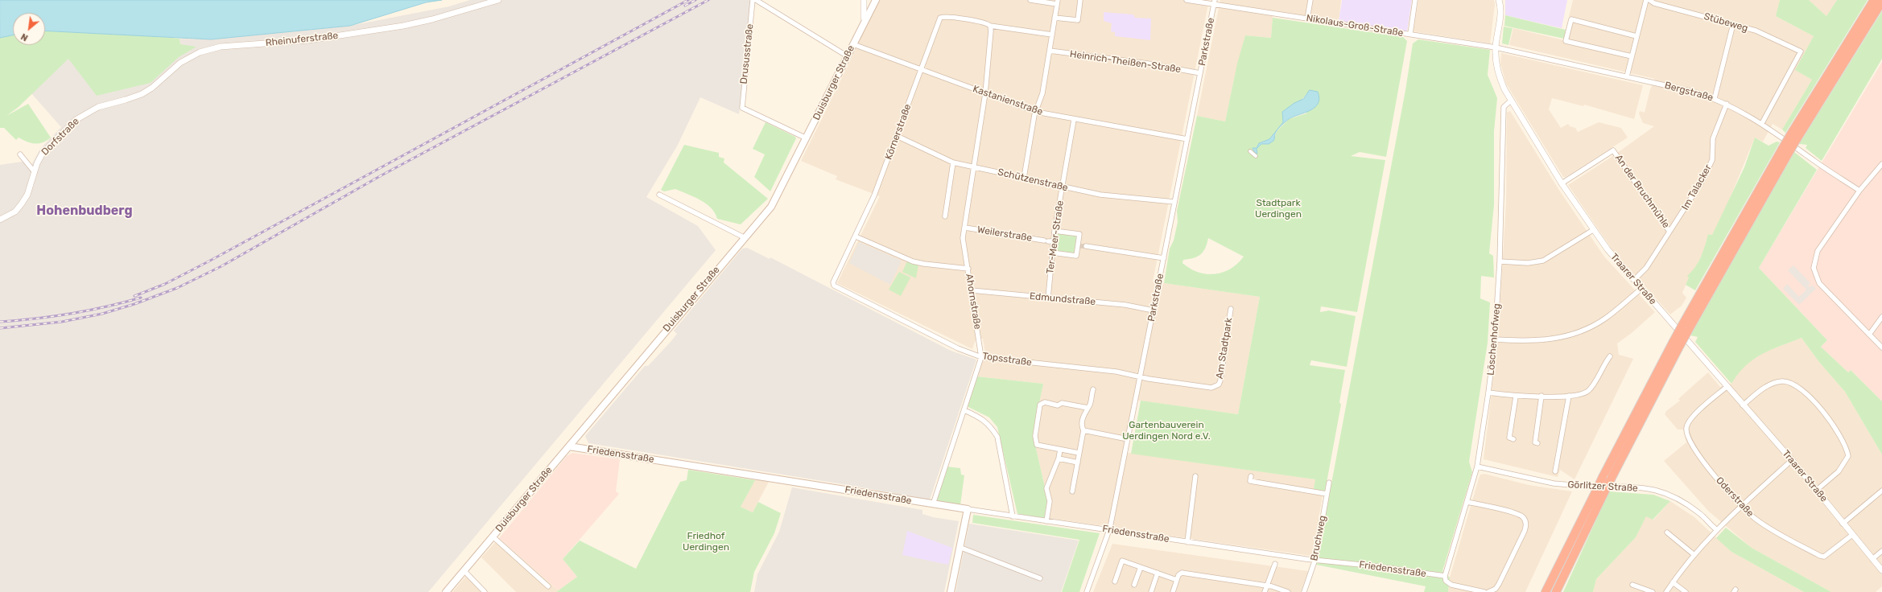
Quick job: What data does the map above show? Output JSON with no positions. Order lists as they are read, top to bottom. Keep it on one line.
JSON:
{"streets":{"main road":["Duisburger Straße","Friedensstraße"],"street":["Stübeweg","Nikolaus-Groß-Straße","Rheinuferstraße","Parkstraße","Drususstraße","Heinrich-Theißen-Straße","Bergstraße","Kastanienstraße","Körnerstraße","Dorfstraße","Schützenstraße","Im Talacker","An der Bruchmühle","Weilerstraße","Ter-Meer-Straße","Traarer Straße","Edmundstraße","Ahornstraße","Löschenhofweg","Am Stadtpark","Topsstraße","Görlitzer Straße","Oderstraße","Bruchweg"]},"crossings":[["Stübeweg","Bergstraße"],["Nikolaus-Groß-Straße","Parkstraße"],["Nikolaus-Groß-Straße","Bergstraße"],["Nikolaus-Groß-Straße","Traarer Straße"],["Rheinuferstraße","Dorfstraße"],["Parkstraße","Heinrich-Theißen-Straße"],["Parkstraße","Kastanienstraße"],["Parkstraße","Schützenstraße"],["Parkstraße","Edmundstraße"],["Parkstraße","Am Stadtpark"],["Parkstraße","Topsstraße"],["Parkstraße","Friedensstraße"],["Drususstraße","Duisburger Straße"],["Duisburger Straße","Kastanienstraße"],["Duisburger Straße","Friedensstraße"],["Bergstraße","Im Talacker"],["Bergstraße","Traarer Straße"],["Kastanienstraße","Körnerstraße"],["Kastanienstraße","Ter-Meer-Straße"],["Kastanienstraße","Ahornstraße"],["Körnerstraße","Schützenstraße"],["Körnerstraße","Ahornstraße"],["Körnerstraße","Topsstraße"],["Schützenstraße","Ter-Meer-Straße"],["Schützenstraße","Ahornstraße"],["Im Talacker","An der Bruchmühle"],["An der Bruchmühle","Traarer Straße"],["Weilerstraße","Ter-Meer-Straße"],["Weilerstraße","Ahornstraße"],["Ter-Meer-Straße","Edmundstraße"],["Traarer Straße","Löschenhofweg"],["Traarer Straße","Oderstraße"],["Edmundstraße","Ahornstraße"],["Ahornstraße","Topsstraße"],["Ahornstraße","Friedensstraße"],["Löschenhofweg","Friedensstraße"],["Löschenhofweg","Görlitzer Straße"],["Am Stadtpark","Topsstraße"],["Friedensstraße","Bruchweg"]],"districts":["Hohenbudberg"],"parks":["Stadtpark Uerdingen","Gartenbauverein Uerdingen Nord e.V.","Friedhof Uerdingen"],"north":"bottom left"}
